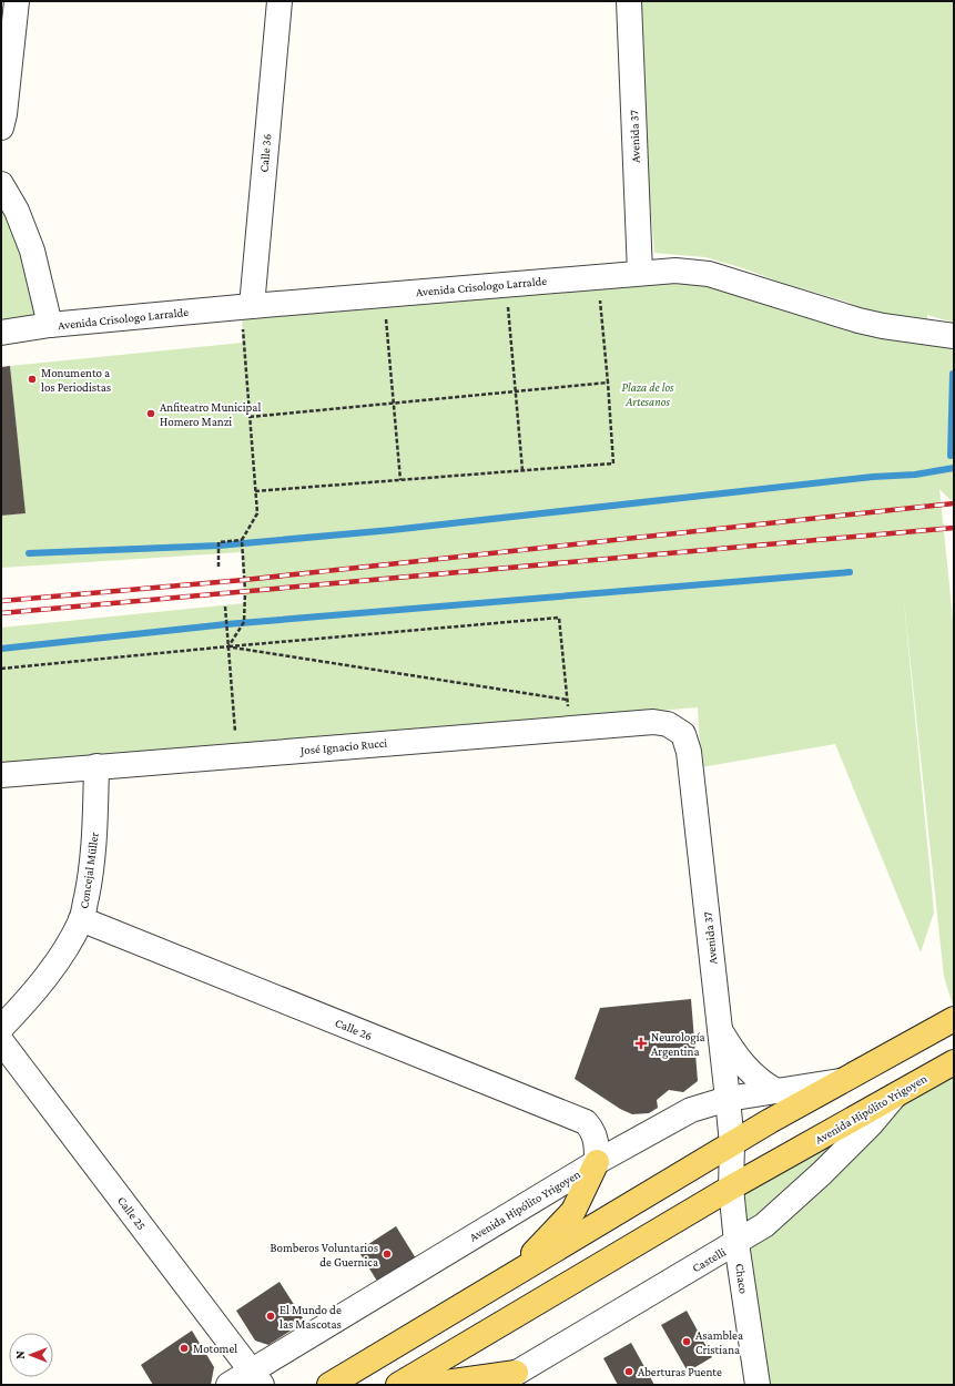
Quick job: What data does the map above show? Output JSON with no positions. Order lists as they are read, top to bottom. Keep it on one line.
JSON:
{"streets":{"main road":["Avenida Hipólito Yrigoyen"],"street":["Avenida 37","Calle 36","Avenida Crisologo Larralde","José Ignacio Rucci","Concejal Müller","Calle 26","Calle 25","Castelli","Chaco"]},"crossings":[["Avenida 37","Avenida Crisologo Larralde"],["Avenida 37","José Ignacio Rucci"],["Avenida 37","Avenida Hipólito Yrigoyen"],["Avenida 37","Chaco"],["Calle 36","Avenida Crisologo Larralde"],["José Ignacio Rucci","Concejal Müller"],["Concejal Müller","Calle 26"],["Calle 26","Avenida Hipólito Yrigoyen"],["Avenida Hipólito Yrigoyen","Calle 25"],["Avenida Hipólito Yrigoyen","Castelli"],["Avenida Hipólito Yrigoyen","Chaco"],["Castelli","Chaco"]],"parks":["Plaza de los Artesanos"],"places":{"other":["Monumento a los Periodistas","Anfiteatro Municipal Homero Manzi","Bomberos Voluntarios de Guernica","El Mundo de las Mascotas","Asamblea Cristiana","Motomel","Aberturas Puente"],"health":["Neurología Argentina"]},"north":"left"}
